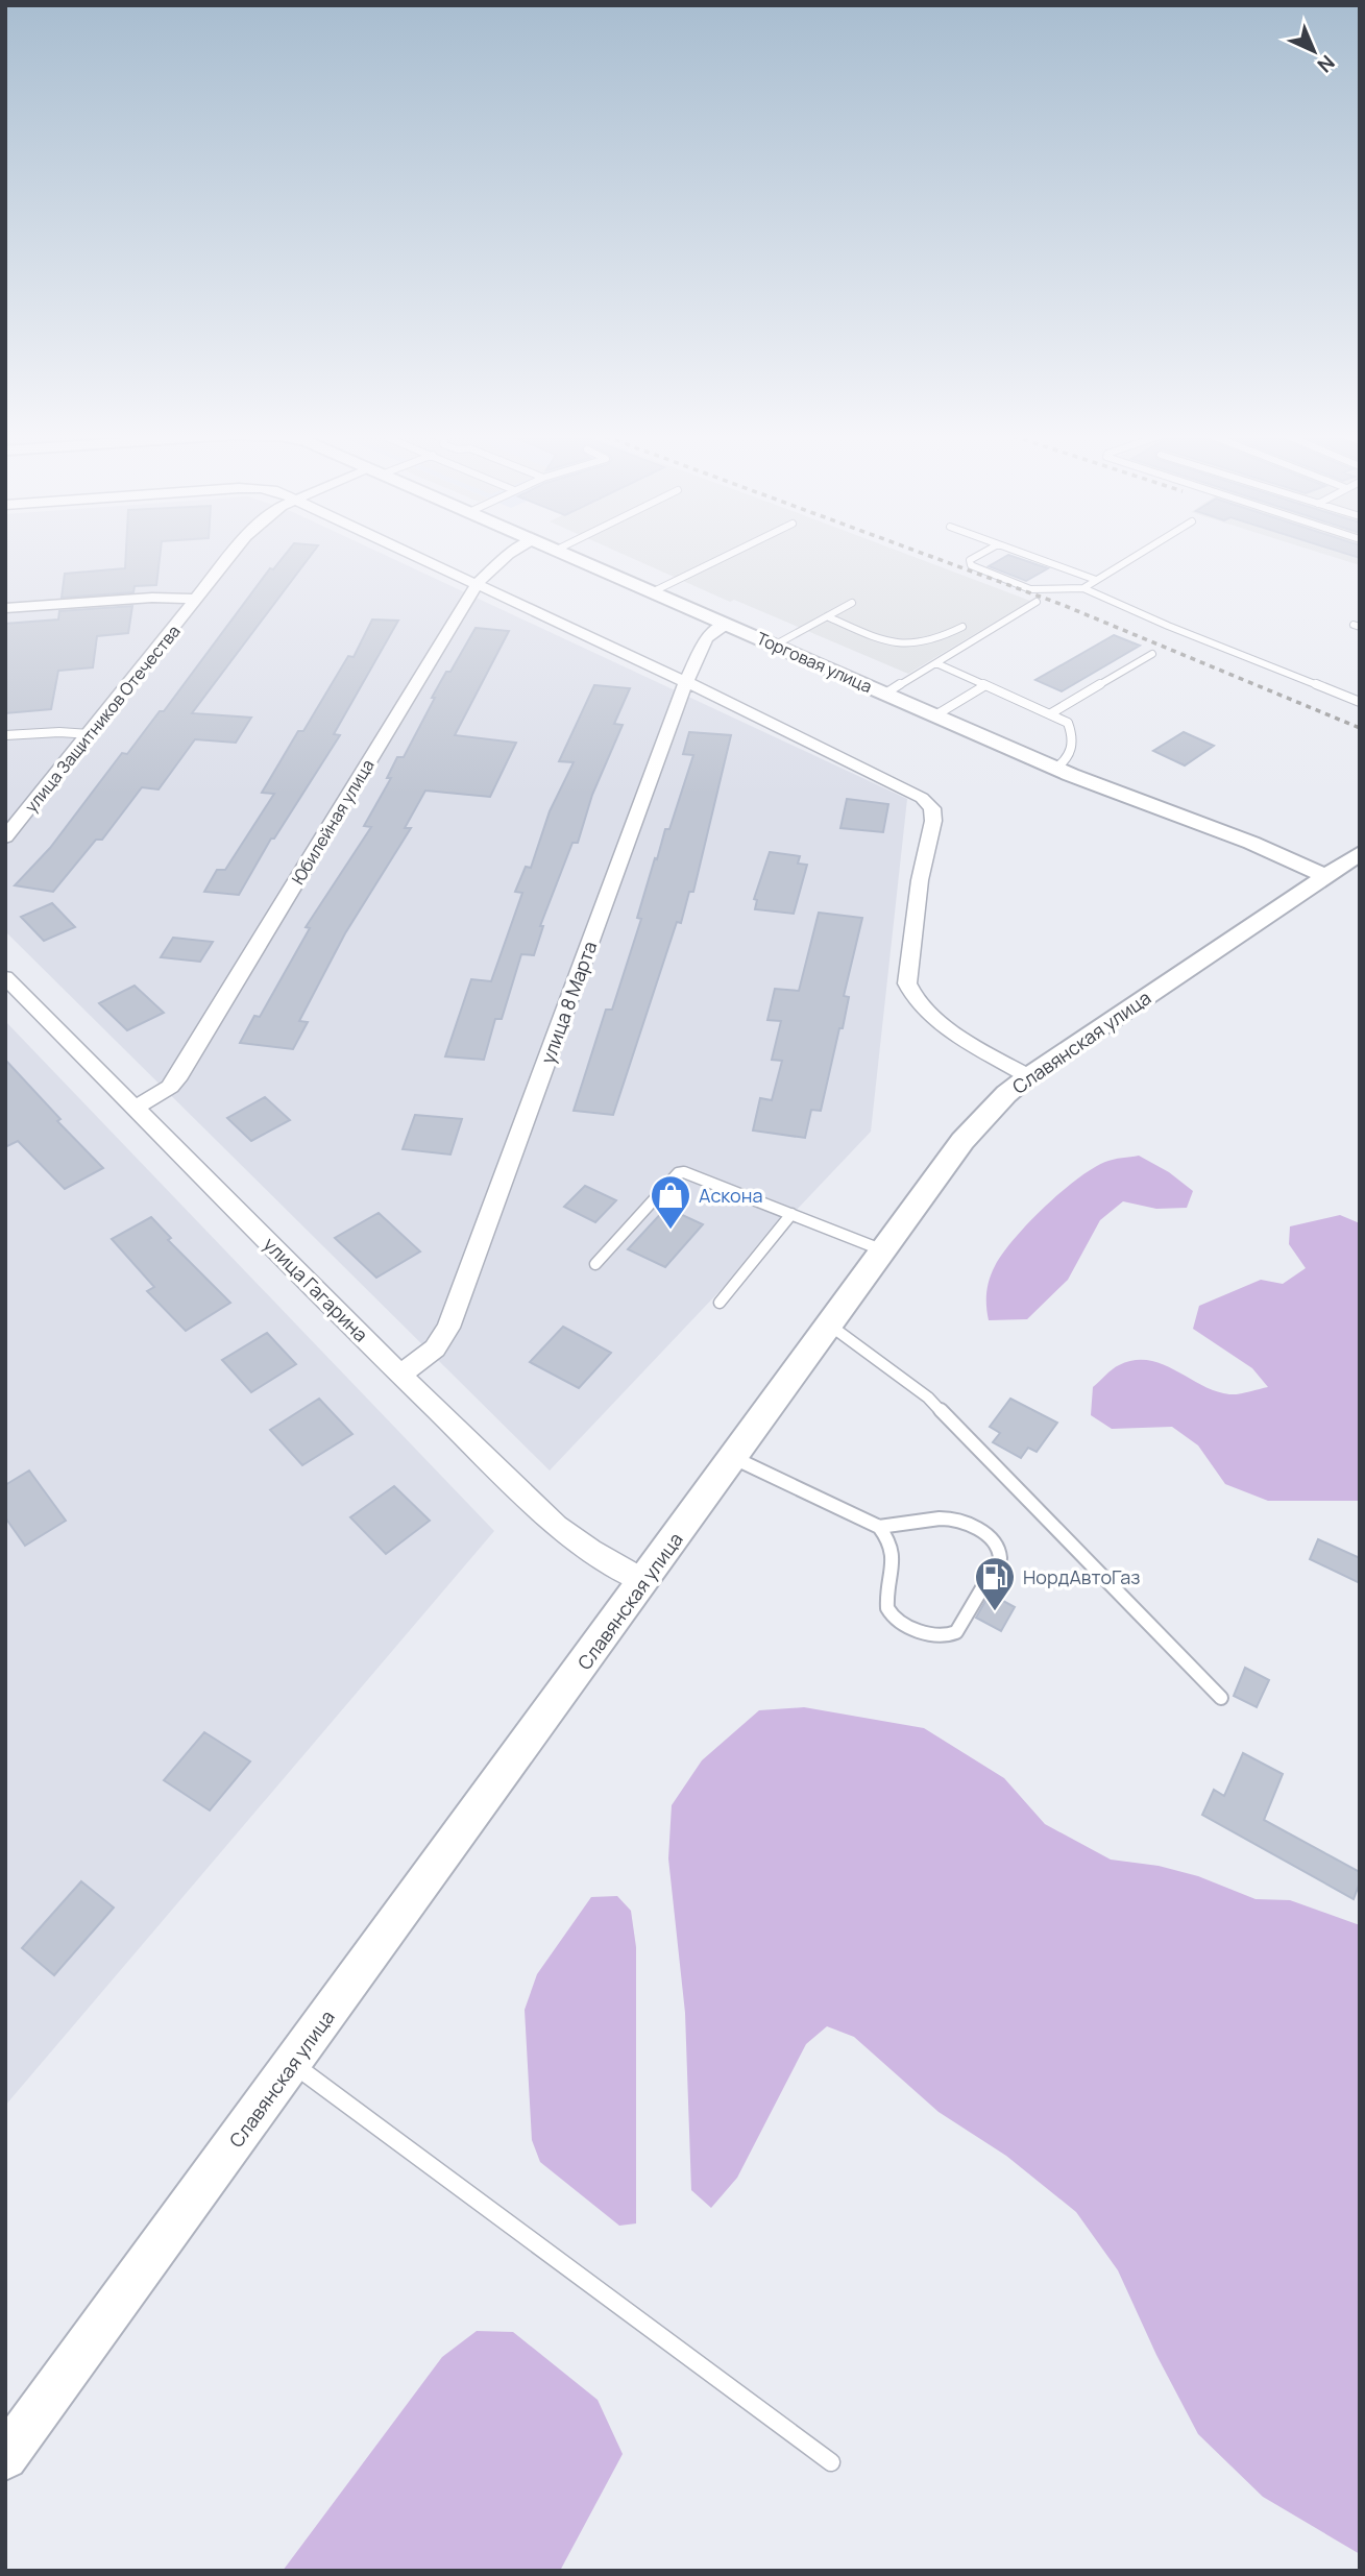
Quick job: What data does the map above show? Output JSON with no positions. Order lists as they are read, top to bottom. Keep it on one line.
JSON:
{"streets":{"street":["Торговая улица","улица Защитников Отечества","Юбилейная улица","улица 8 Марта","Славянская улица","улица Гагарина"]},"crossings":[["Торговая улица","улица 8 Марта"],["Торговая улица","Славянская улица"],["Юбилейная улица","улица Гагарина"],["улица 8 Марта","улица Гагарина"],["Славянская улица","улица Гагарина"]],"places":{"shop":["Аскона"],"fuel station":["НордАвтоГаз"]},"north":"bottom right"}
